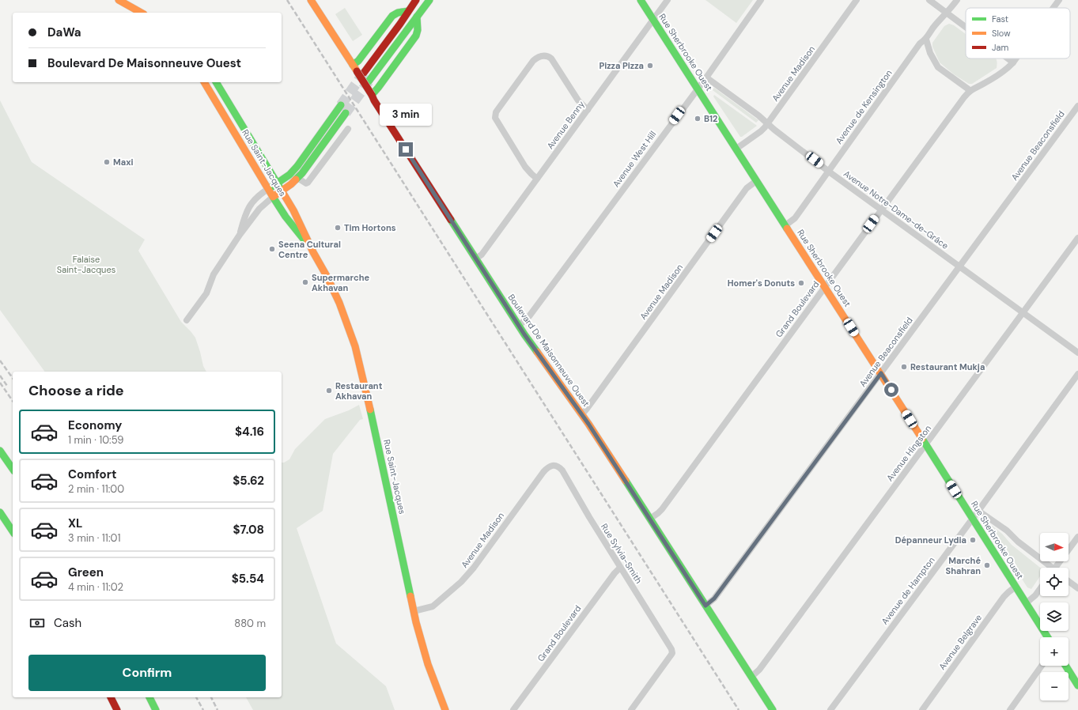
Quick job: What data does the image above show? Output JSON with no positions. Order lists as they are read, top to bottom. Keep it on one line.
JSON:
{"streets":{"main road":["Rue Sherbrooke Ouest","Rue Saint-Jacques","Boulevard De Maisonneuve Ouest"],"street":["Avenue Madison","Avenue de Kensington","Avenue Benny","Avenue Beaconsfield","Avenue West Hill","Avenue Notre-Dame-de-Grâce","Grand Boulevard","Avenue Hingston","Rue Sylvia-Smith","Avenue de Hampton","Avenue Belgrave"]},"crossings":[["Rue Sherbrooke Ouest","Avenue Madison"],["Rue Sherbrooke Ouest","Avenue de Kensington"],["Rue Sherbrooke Ouest","Avenue Benny"],["Rue Sherbrooke Ouest","Avenue Beaconsfield"],["Rue Sherbrooke Ouest","Avenue West Hill"],["Rue Sherbrooke Ouest","Grand Boulevard"],["Rue Sherbrooke Ouest","Avenue Hingston"],["Rue Sherbrooke Ouest","Avenue de Hampton"],["Rue Sherbrooke Ouest","Avenue Belgrave"],["Avenue Madison","Rue Saint-Jacques"],["Avenue Madison","Avenue Notre-Dame-de-Grâce"],["Avenue Madison","Boulevard De Maisonneuve Ouest"],["Avenue Madison","Rue Sylvia-Smith"],["Avenue de Kensington","Avenue Notre-Dame-de-Grâce"],["Avenue Benny","Boulevard De Maisonneuve Ouest"],["Avenue Beaconsfield","Avenue Notre-Dame-de-Grâce"],["Avenue Beaconsfield","Boulevard De Maisonneuve Ouest"],["Avenue West Hill","Avenue Notre-Dame-de-Grâce"],["Avenue West Hill","Boulevard De Maisonneuve Ouest"],["Avenue Notre-Dame-de-Grâce","Grand Boulevard"],["Avenue Notre-Dame-de-Grâce","Avenue Hingston"],["Grand Boulevard","Boulevard De Maisonneuve Ouest"],["Grand Boulevard","Rue Sylvia-Smith"],["Boulevard De Maisonneuve Ouest","Avenue Hingston"]],"parks":["Falaise Saint-Jacques"],"places":["Pizza Pizza","B12","Maxi","Tim Hortons","Seena Cultural Centre","Supermarche Akhavan","Homer's Donuts","Restaurant Mukja","Restaurant Akhavan","Dépanneur Lydia","Marché Shahran"],"legend":["Fast","Slow","Jam"],"north":"right","page":{"banner":["DaWa","Boulevard De Maisonneuve Ouest"],"bubble":"3 min","heading":"Choose a ride","list":[{"name":"Economy","note":"1 min · 10:59","value":"$4.16"},{"name":"Comfort","note":"2 min · 11:00","value":"$5.62"},{"name":"XL","note":"3 min · 11:01","value":"$7.08"},{"name":"Green","note":"4 min · 11:02","value":"$5.54"}],"map_buttons":["+","−"],"pay":["Cash","880 m"],"buttons":"Confirm"}}
